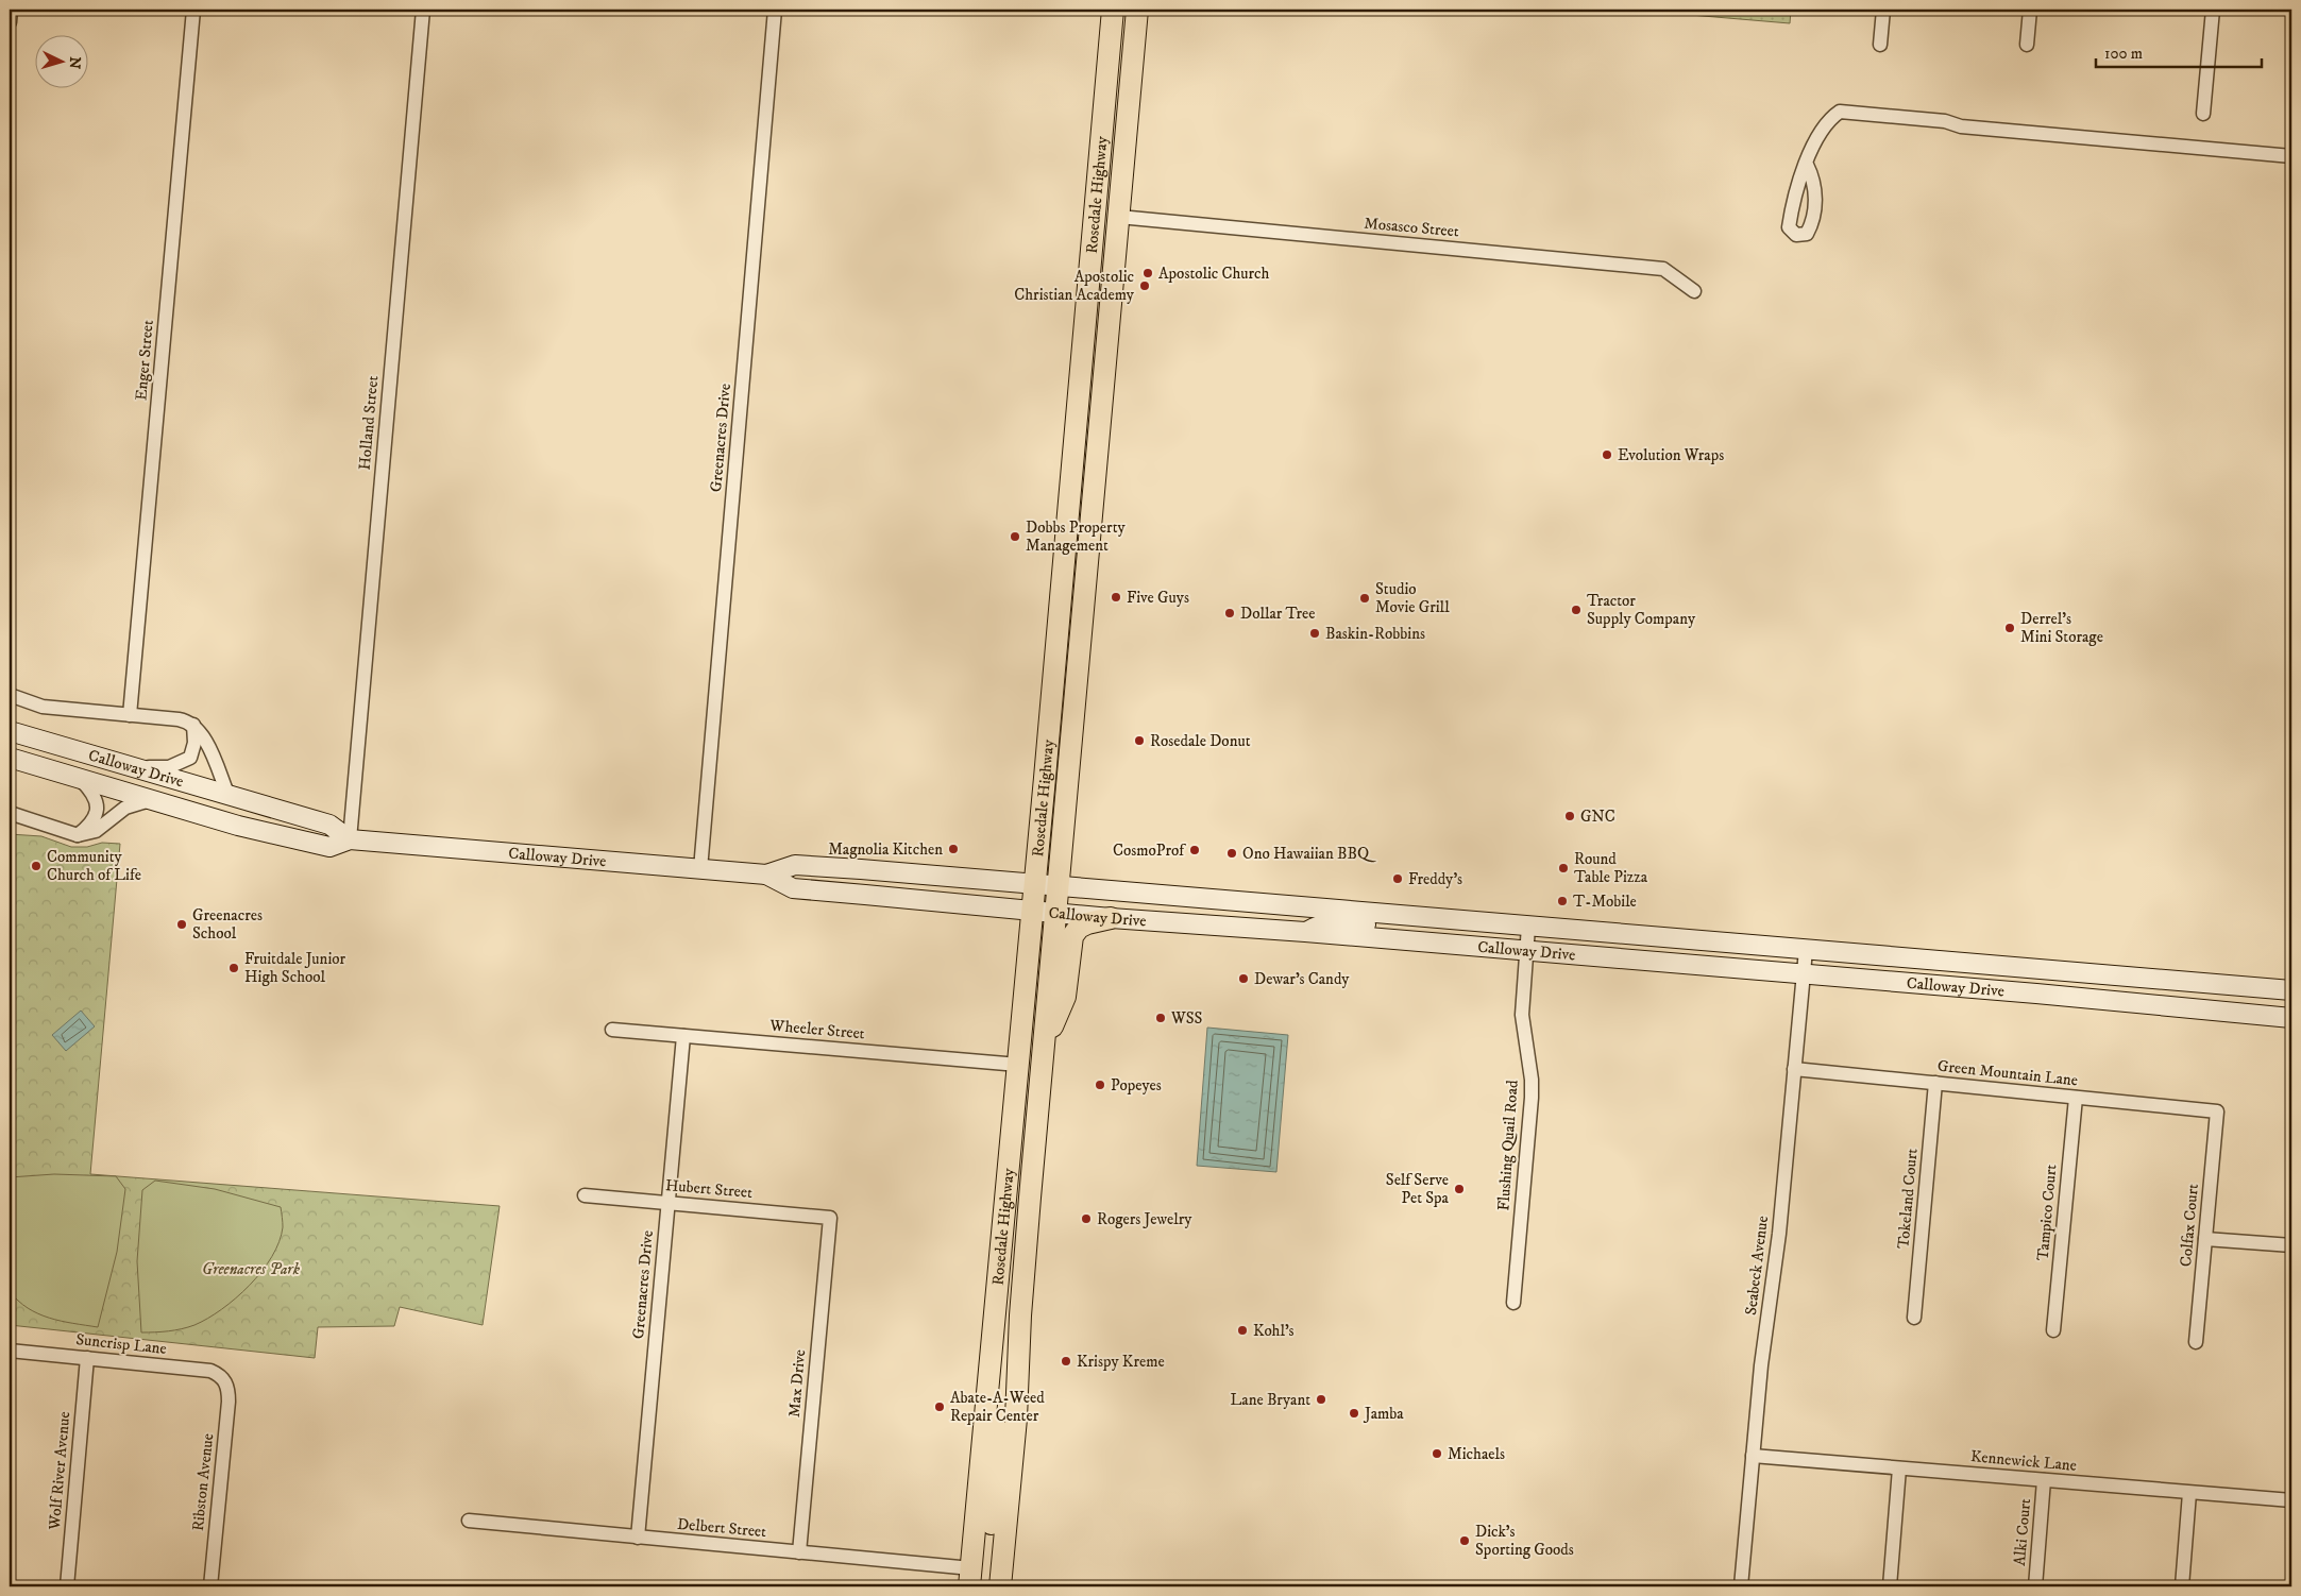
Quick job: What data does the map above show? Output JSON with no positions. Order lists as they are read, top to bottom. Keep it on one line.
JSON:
{"streets":{"main road":["Rosedale Highway","Calloway Drive"],"street":["Mosasco Street","Enger Street","Holland Street","Greenacres Drive","Wheeler Street","Green Mountain Lane","Flushing Quail Road","Hubert Street","Tokeland Court","Tampico Court","Colfax Court","Seabeck Avenue","Suncrisp Lane","Max Drive","Kennewick Lane","Wolf River Avenue","Ribston Avenue","Delbert Street","Alki Court"]},"crossings":[["Rosedale Highway","Mosasco Street"],["Rosedale Highway","Calloway Drive"],["Rosedale Highway","Wheeler Street"],["Rosedale Highway","Delbert Street"],["Holland Street","Calloway Drive"],["Greenacres Drive","Calloway Drive"],["Greenacres Drive","Wheeler Street"],["Greenacres Drive","Hubert Street"],["Greenacres Drive","Delbert Street"],["Calloway Drive","Flushing Quail Road"],["Calloway Drive","Seabeck Avenue"],["Green Mountain Lane","Tokeland Court"],["Green Mountain Lane","Tampico Court"],["Green Mountain Lane","Colfax Court"],["Green Mountain Lane","Seabeck Avenue"],["Hubert Street","Max Drive"],["Seabeck Avenue","Kennewick Lane"],["Suncrisp Lane","Wolf River Avenue"],["Suncrisp Lane","Ribston Avenue"],["Max Drive","Delbert Street"],["Kennewick Lane","Alki Court"]],"parks":["Greenacres Park"],"places":["Apostolic Church","Apostolic Christian Academy","Evolution Wraps","Dobbs Property Management","Five Guys","Studio Movie Grill","Tractor Supply Company","Dollar Tree","Derrel's Mini Storage","Baskin-Robbins","Rosedale Donut","GNC","Magnolia Kitchen","CosmoProf","Ono Hawaiian BBQ","Community Church of Life","Round Table Pizza","Freddy's","T-Mobile","Greenacres School","Fruitdale Junior High School","Dewar's Candy","WSS","Popeyes","Self Serve Pet Spa","Rogers Jewelry","Kohl's","Krispy Kreme","Lane Bryant","Abate-A-Weed Repair Center","Jamba","Michaels","Dick's Sporting Goods"],"scale_bar":"100 m","north":"right"}
